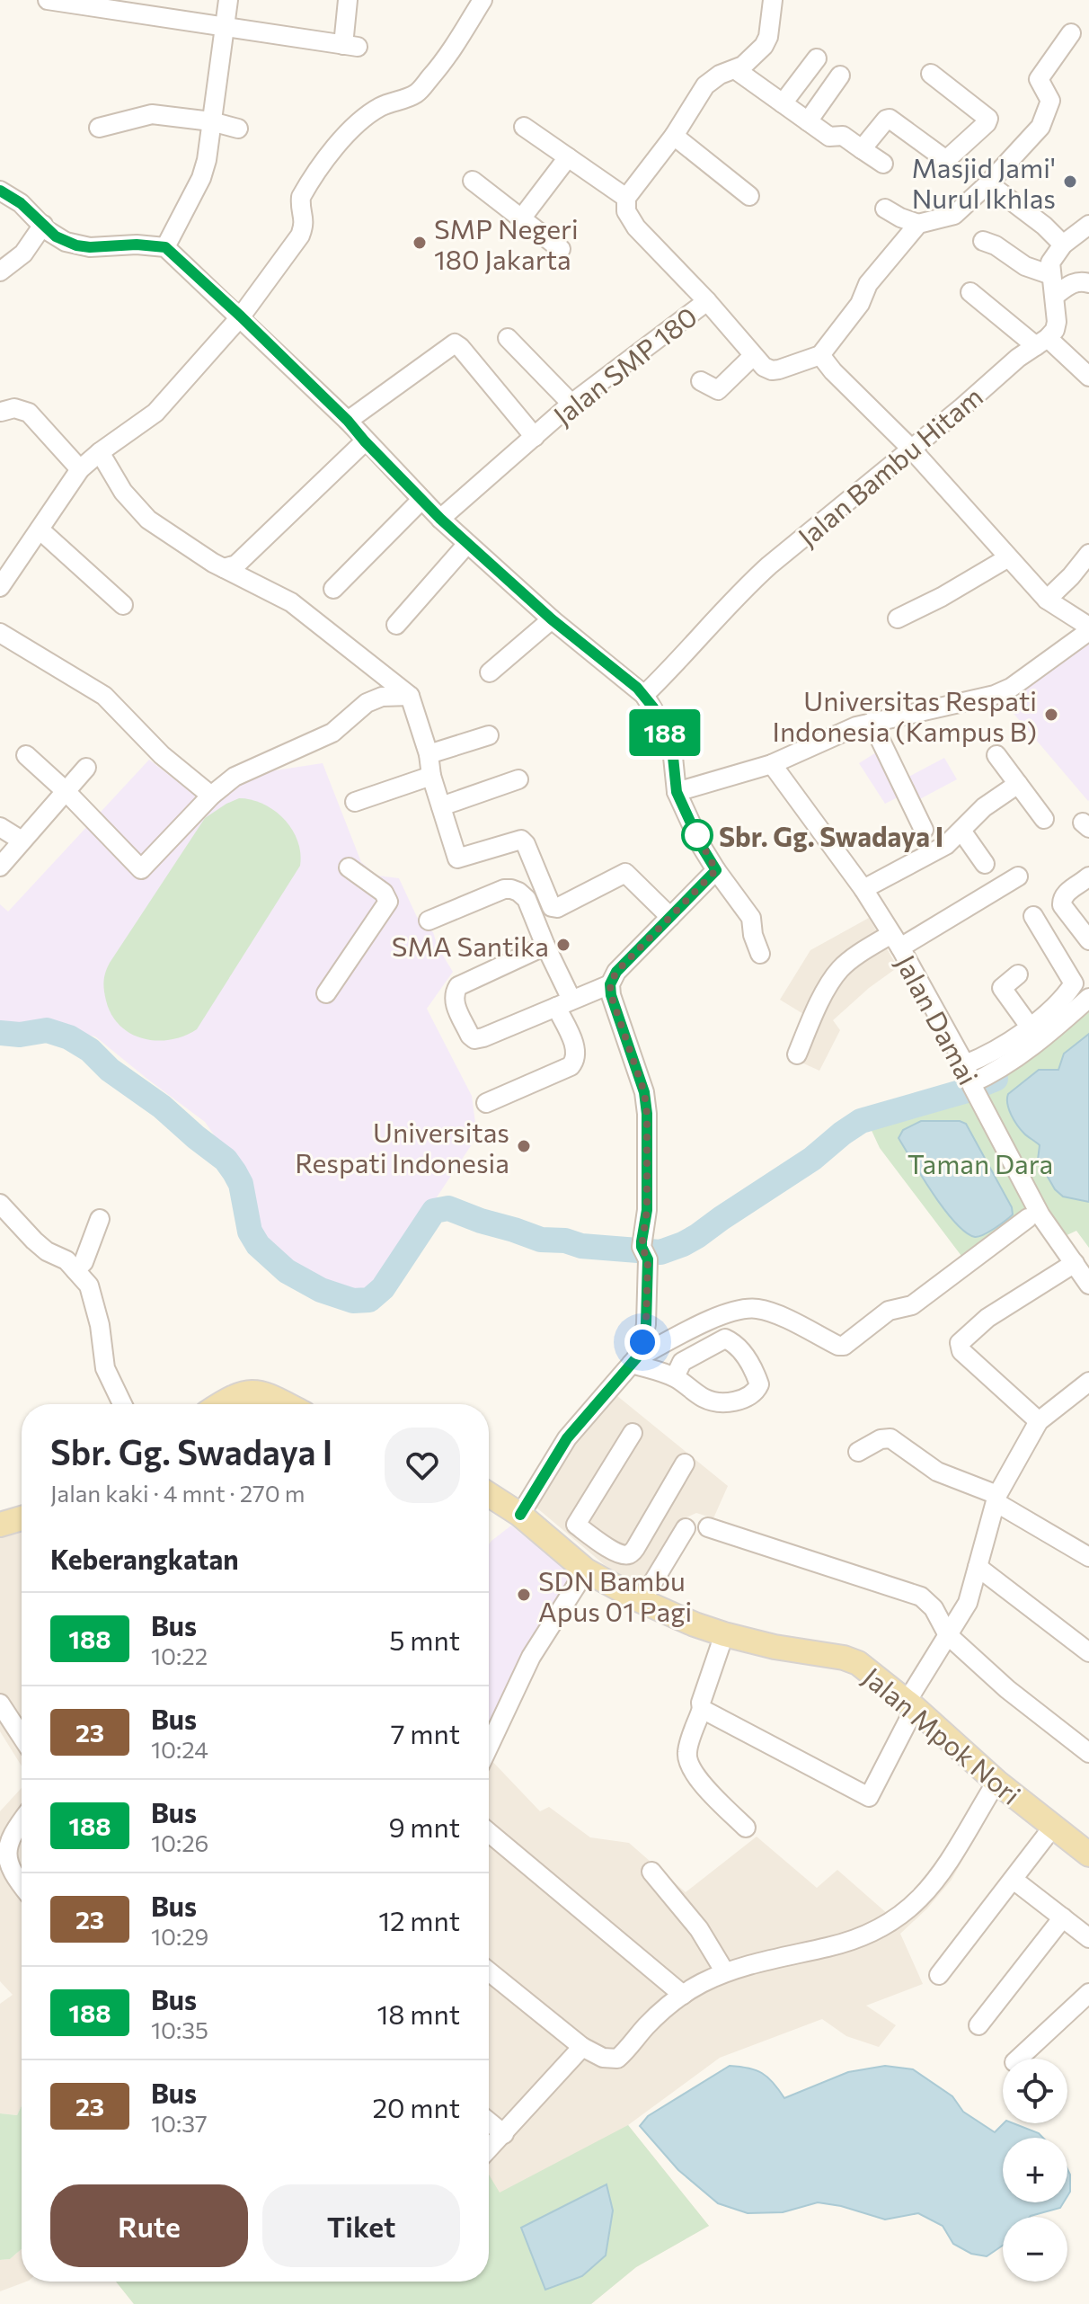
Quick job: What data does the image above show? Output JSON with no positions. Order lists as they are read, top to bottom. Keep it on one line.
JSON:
{"streets":{"main road":["Jalan Mpok Nori"],"street":["Jalan SMP 180","Jalan Bambu Hitam","Jalan Damai"]},"parks":["Taman Dara"],"places":["Masjid Jami' Nurul Ikhlas","SMP Negeri 180 Jakarta","Universitas Respati Indonesia (Kampus B)","Sbr. Gg. Swadaya I","SMA Santika","Universitas Respati Indonesia","SDN Bambu Apus 01 Pagi"],"lines":["bus line 188"],"page":{"on_map":"188","heading":[["Sbr. Gg. Swadaya I","Jalan kaki · 4 mnt · 270 m"],"Keberangkatan"],"list":[{"mark":"188","name":"Bus","note":"10:22","value":"5 mnt"},{"mark":"23","name":"Bus","note":"10:24","value":"7 mnt"},{"mark":"188","name":"Bus","note":"10:26","value":"9 mnt"},{"mark":"23","name":"Bus","note":"10:29","value":"12 mnt"},{"mark":"188","name":"Bus","note":"10:35","value":"18 mnt"},{"mark":"23","name":"Bus","note":"10:37","value":"20 mnt"}],"map_buttons":["+","−"],"buttons":["Rute","Tiket"]}}
